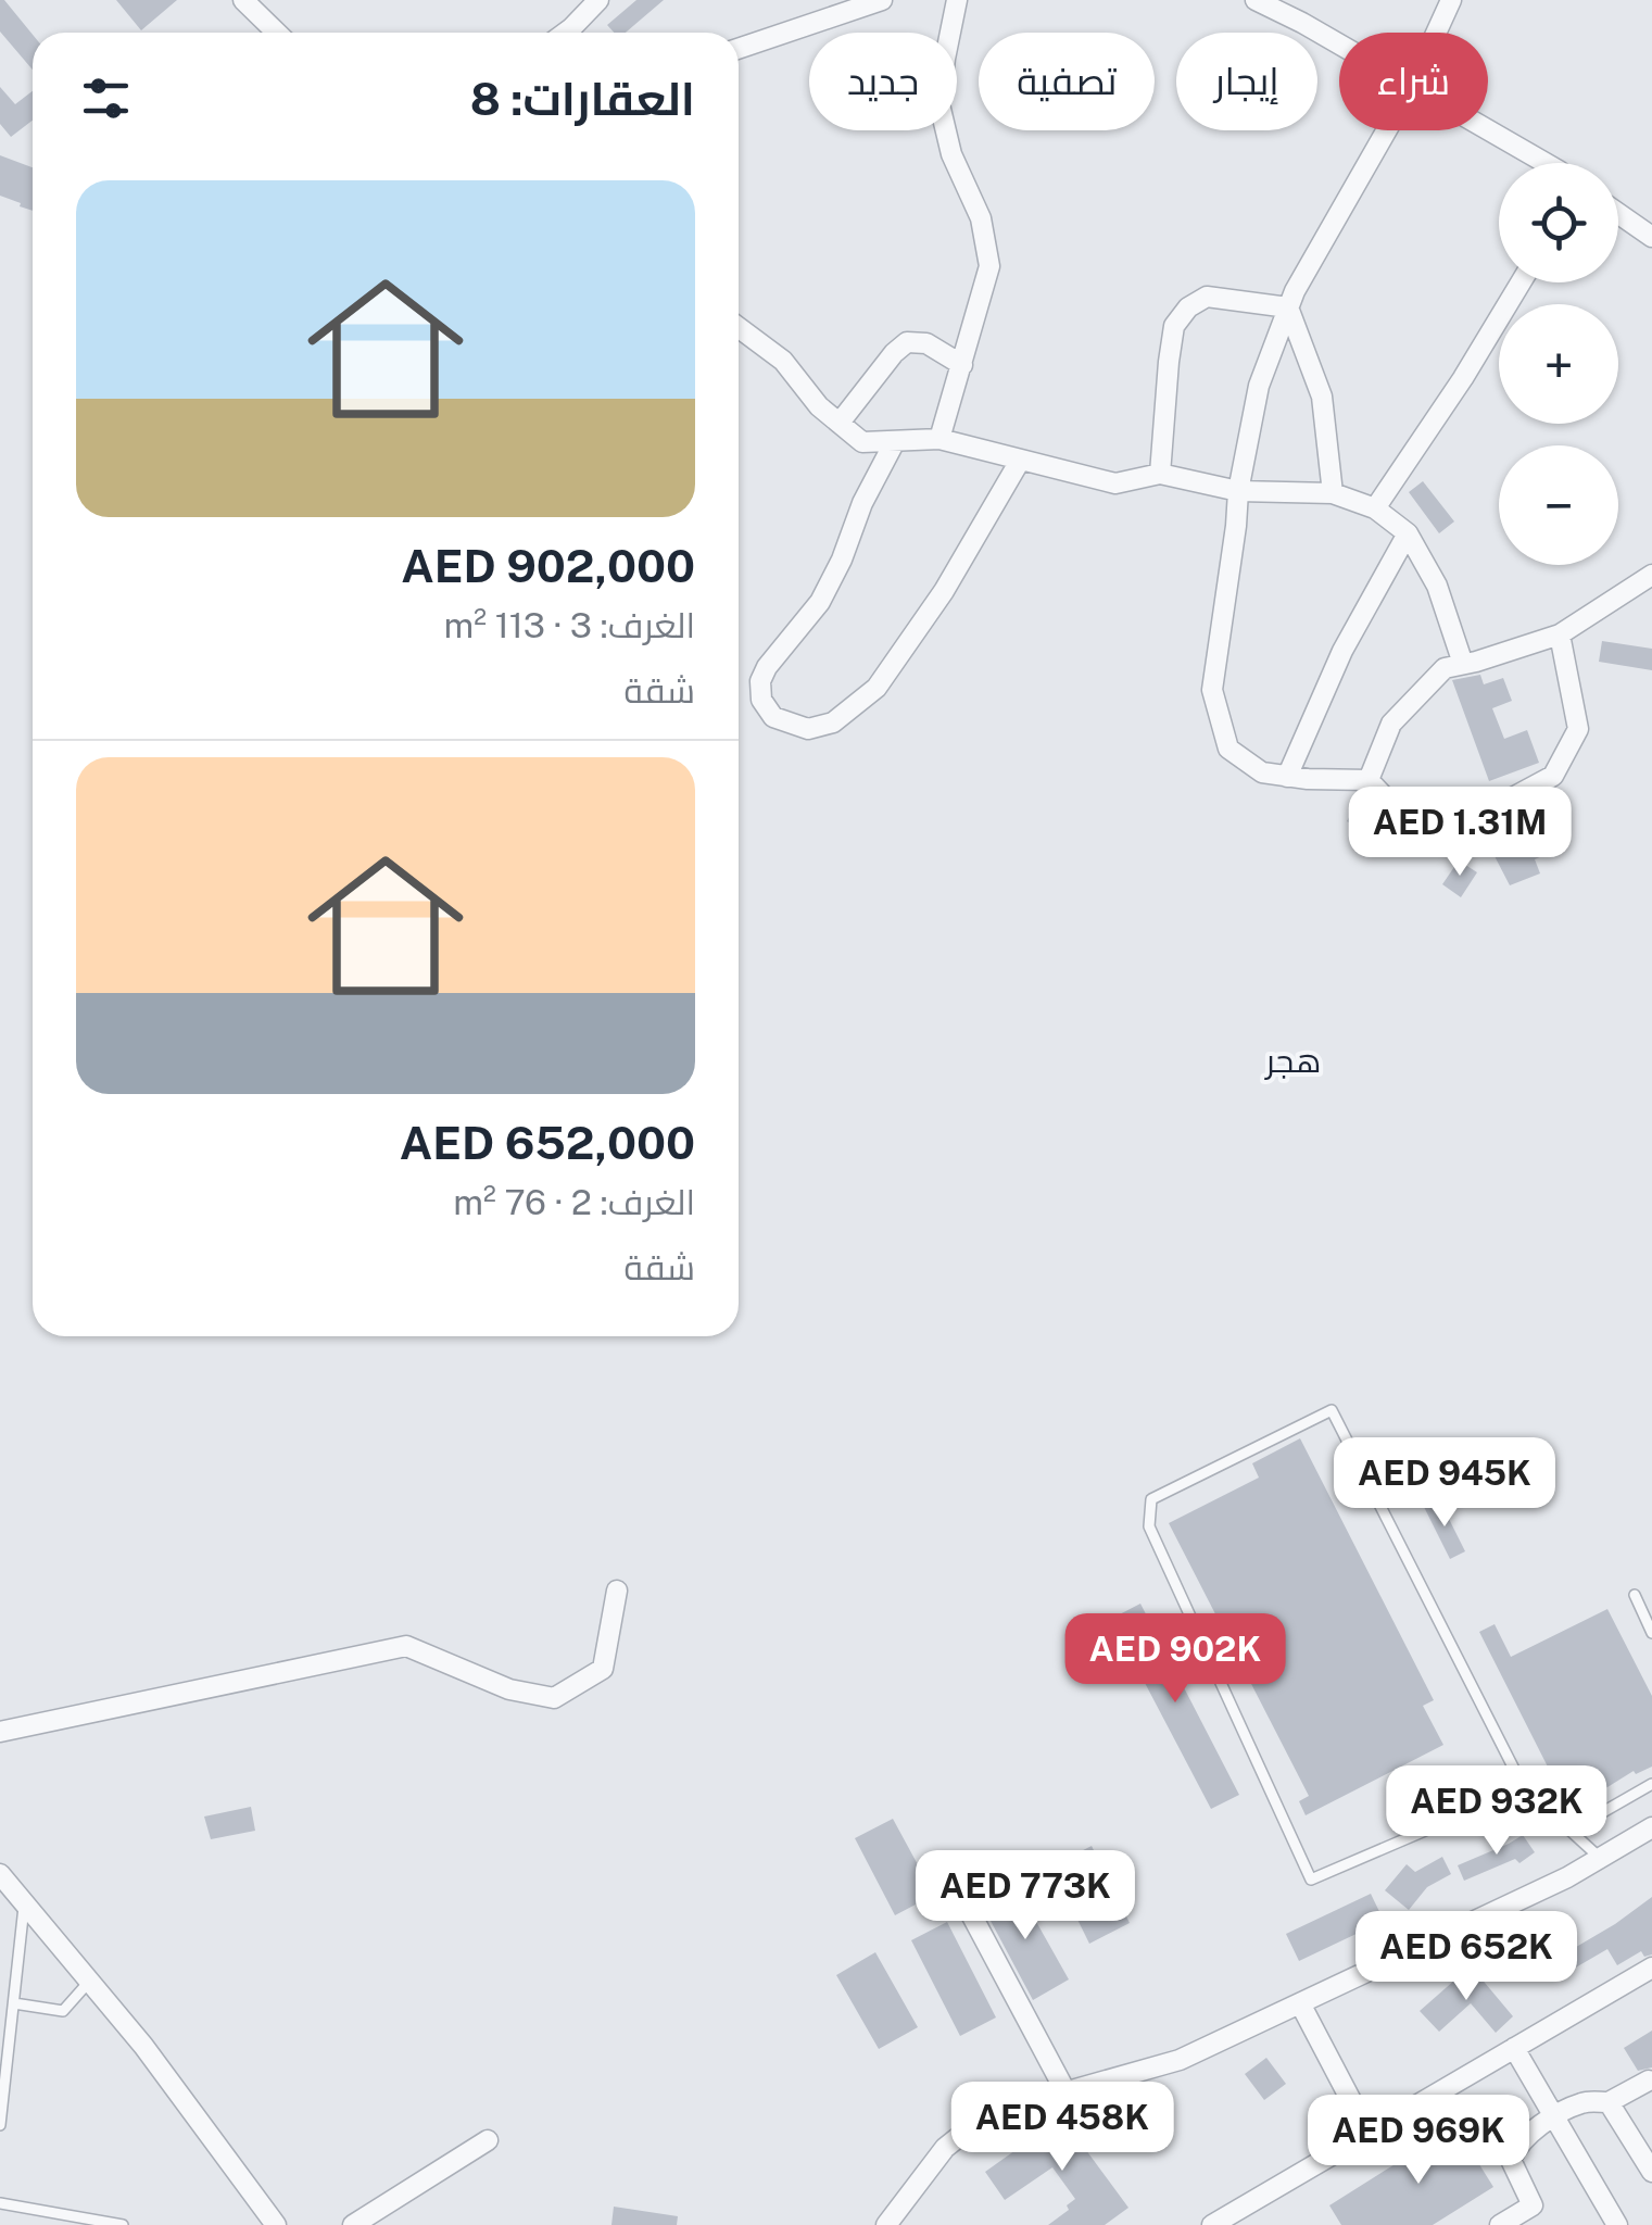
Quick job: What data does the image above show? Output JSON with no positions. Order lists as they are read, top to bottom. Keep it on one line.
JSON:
{"districts":["هجر"],"page":{"chip":["شراء","إيجار","تصفية","جديد"],"heading":"العقارات: 8","map_buttons":["+","−"],"list":[{"name":"AED 902,000","note":"الغرف: 3 · 113 m² · شقة"},{"name":"AED 652,000","note":"الغرف: 2 · 76 m² · شقة"}],"price":["AED 1.31M","AED 945K","AED 902K","AED 932K","AED 773K","AED 652K","AED 458K","AED 969K"]}}
